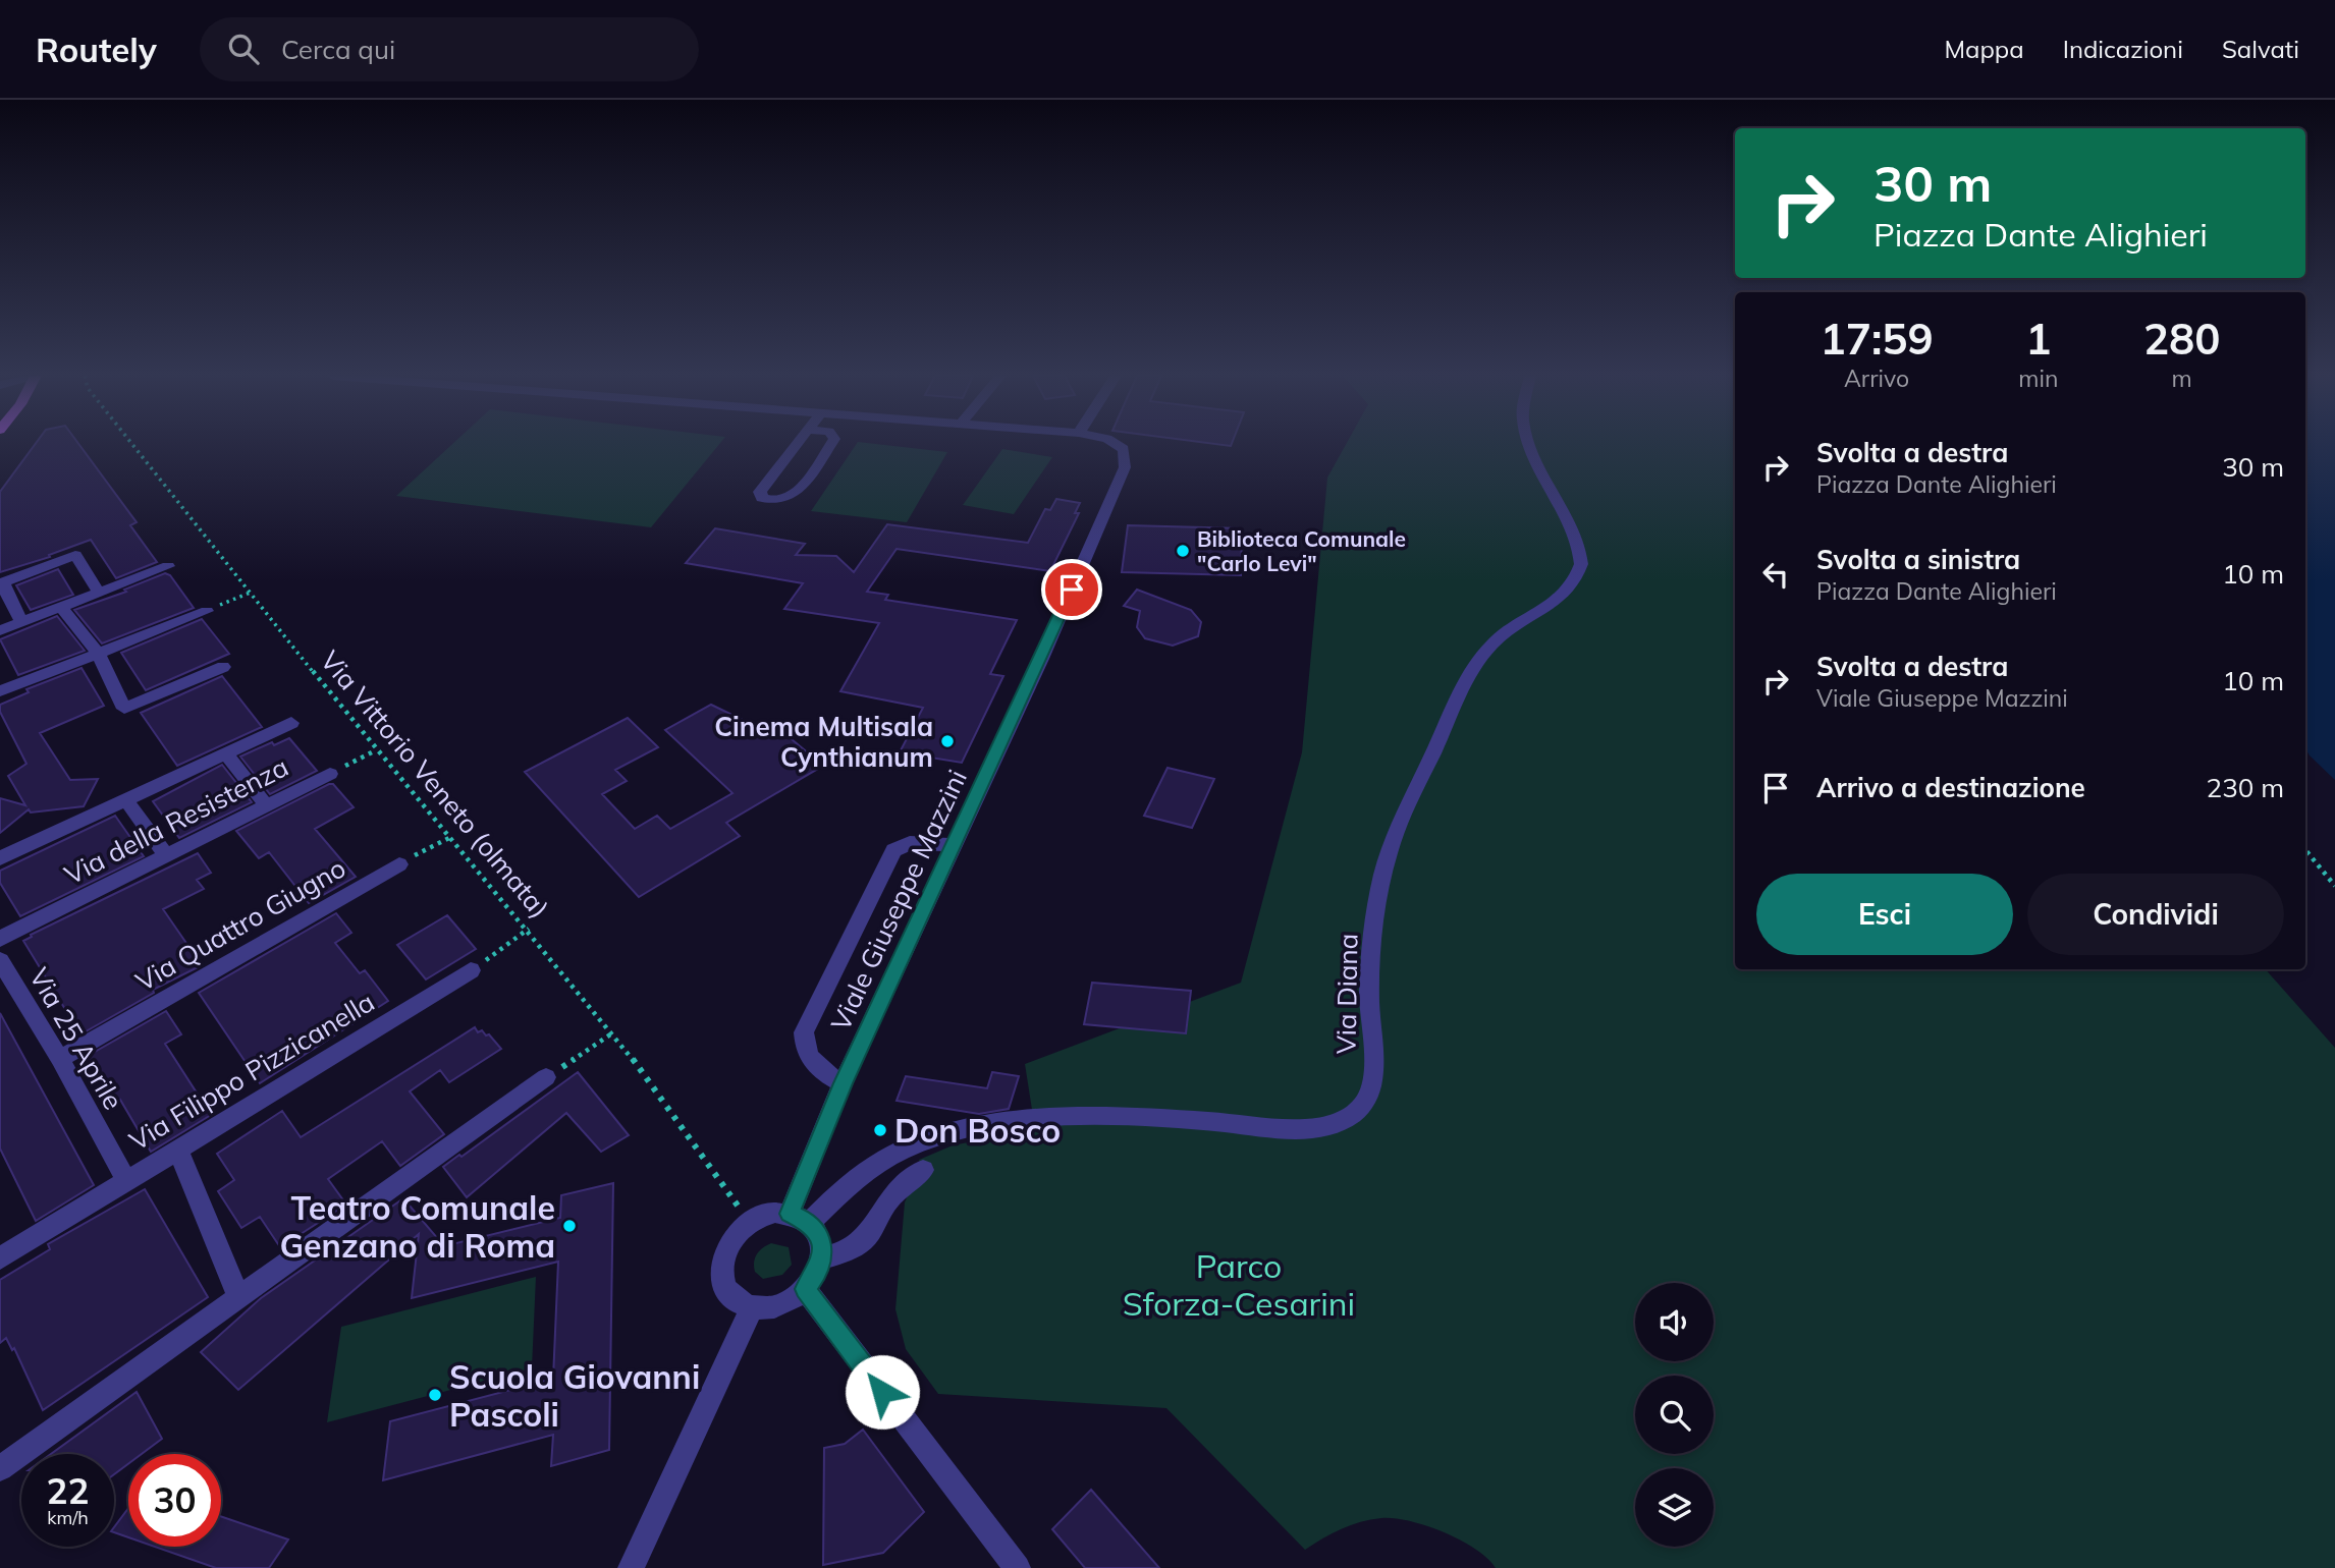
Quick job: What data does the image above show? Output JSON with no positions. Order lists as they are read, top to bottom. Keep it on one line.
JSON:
{"streets":{"street":["Via della Resistenza","Viale Giuseppe Mazzini","Via Quattro Giugno","Via Diana","Via 25 Aprile","Via Filippo Pizzicanella"],"path":["Via Vittorio Veneto (olmata)"]},"crossings":[["Via Vittorio Veneto (olmata)","Via della Resistenza"],["Via Vittorio Veneto (olmata)","Viale Giuseppe Mazzini"],["Via Vittorio Veneto (olmata)","Via Diana"],["Viale Giuseppe Mazzini","Via Diana"],["Via Quattro Giugno","Via 25 Aprile"],["Via 25 Aprile","Via Filippo Pizzicanella"]],"parks":["Parco Sforza-Cesarini"],"places":["Biblioteca Comunale \"Carlo Levi\"","Cinema Multisala Cynthianum","Don Bosco","Teatro Comunale Genzano di Roma","Scuola Giovanni Pascoli"],"page":{"header":"Routely","search":"Cerca qui","nav":["Mappa","Indicazioni","Salvati"],"turn":["30 m","Piazza Dante Alighieri"],"eta":["17:59","Arrivo","1","min","280","m"],"list":[{"name":"Svolta a destra","note":"Piazza Dante Alighieri","value":"30 m"},{"name":"Svolta a sinistra","note":"Piazza Dante Alighieri","value":"10 m"},{"name":"Svolta a destra","note":"Viale Giuseppe Mazzini","value":"10 m"},{"name":"Arrivo a destinazione","value":"230 m"}],"buttons":["Esci","Condividi"],"speed":"22 km/h","limit":"30"}}
